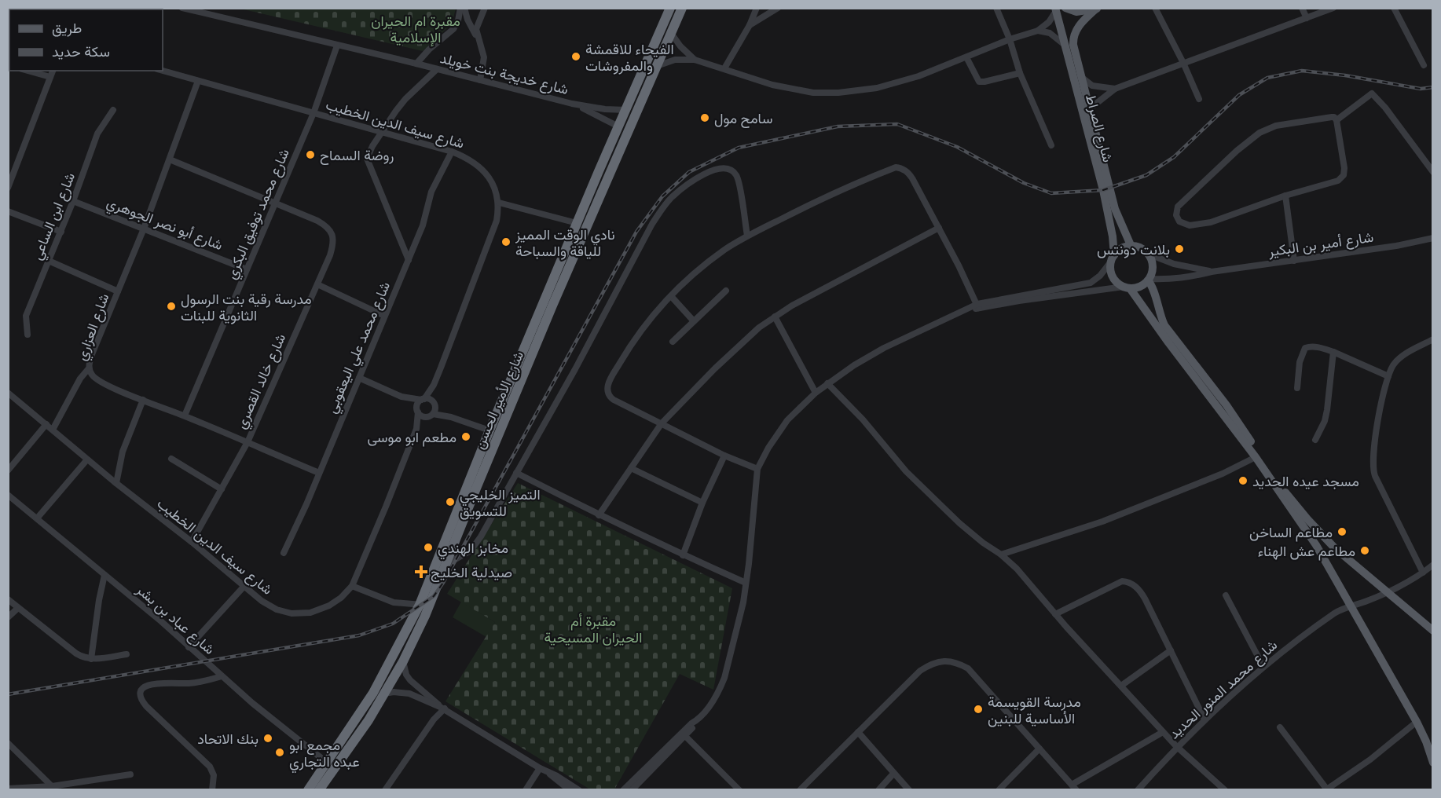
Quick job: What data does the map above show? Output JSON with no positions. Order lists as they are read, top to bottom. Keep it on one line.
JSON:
{"streets":{"highway":["شارع الأمير الحسن"],"main road":["شارع الصراط"],"street":["شارع خديجة بنت خويلد","شارع سيف الدين الخطيب","شارع محمد توفيق البكري","شارع ابن الساعي","شارع أبو نصر الجوهري","شارع أمير بن البكير","شارع العزاري","شارع محمد علي اليعقوبي","شارع خالد القصري","شارع عباد بن بشر","شارع محمد المنور الحديد"]},"crossings":[["شارع خديجة بنت خويلد","شارع محمد توفيق البكري"],["شارع خديجة بنت خويلد","شارع الأمير الحسن"],["شارع سيف الدين الخطيب","شارع محمد توفيق البكري"],["شارع سيف الدين الخطيب","شارع العزاري"],["شارع سيف الدين الخطيب","شارع محمد علي اليعقوبي"],["شارع سيف الدين الخطيب","شارع خالد القصري"],["شارع الصراط","شارع أمير بن البكير"],["شارع محمد توفيق البكري","شارع أبو نصر الجوهري"],["شارع محمد توفيق البكري","شارع العزاري"],["شارع محمد توفيق البكري","شارع خالد القصري"],["شارع ابن الساعي","شارع أبو نصر الجوهري"],["شارع أبو نصر الجوهري","شارع العزاري"],["شارع العزاري","شارع محمد علي اليعقوبي"],["شارع العزاري","شارع خالد القصري"],["شارع الأمير الحسن","شارع عباد بن بشر"]],"parks":["مقبرة ام الحيران الإسلامية","مقبرة أم الحيران المسيحية"],"places":{"other":["الفيحاء للاقمشة والمفروشات","سامح مول","روضة السماح","نادي الوقت المميز للياقة والسباحة","بلانت دونتس","مدرسة رقية بنت الرسول الثانوية للبنات","مطعم ابو موسى","مسجد عيده الحديد","التميز الخليجي للتسويق","مطاعم الساخن","مخابز الهندي","مطاعم عش الهناء","مدرسة القويسمة الأساسية للبنين","بنك الاتحاد","مجمع ابو عبده التجاري"],"health":["صيدلية الخليج"]},"legend":["طريق","سكة حديد"]}
